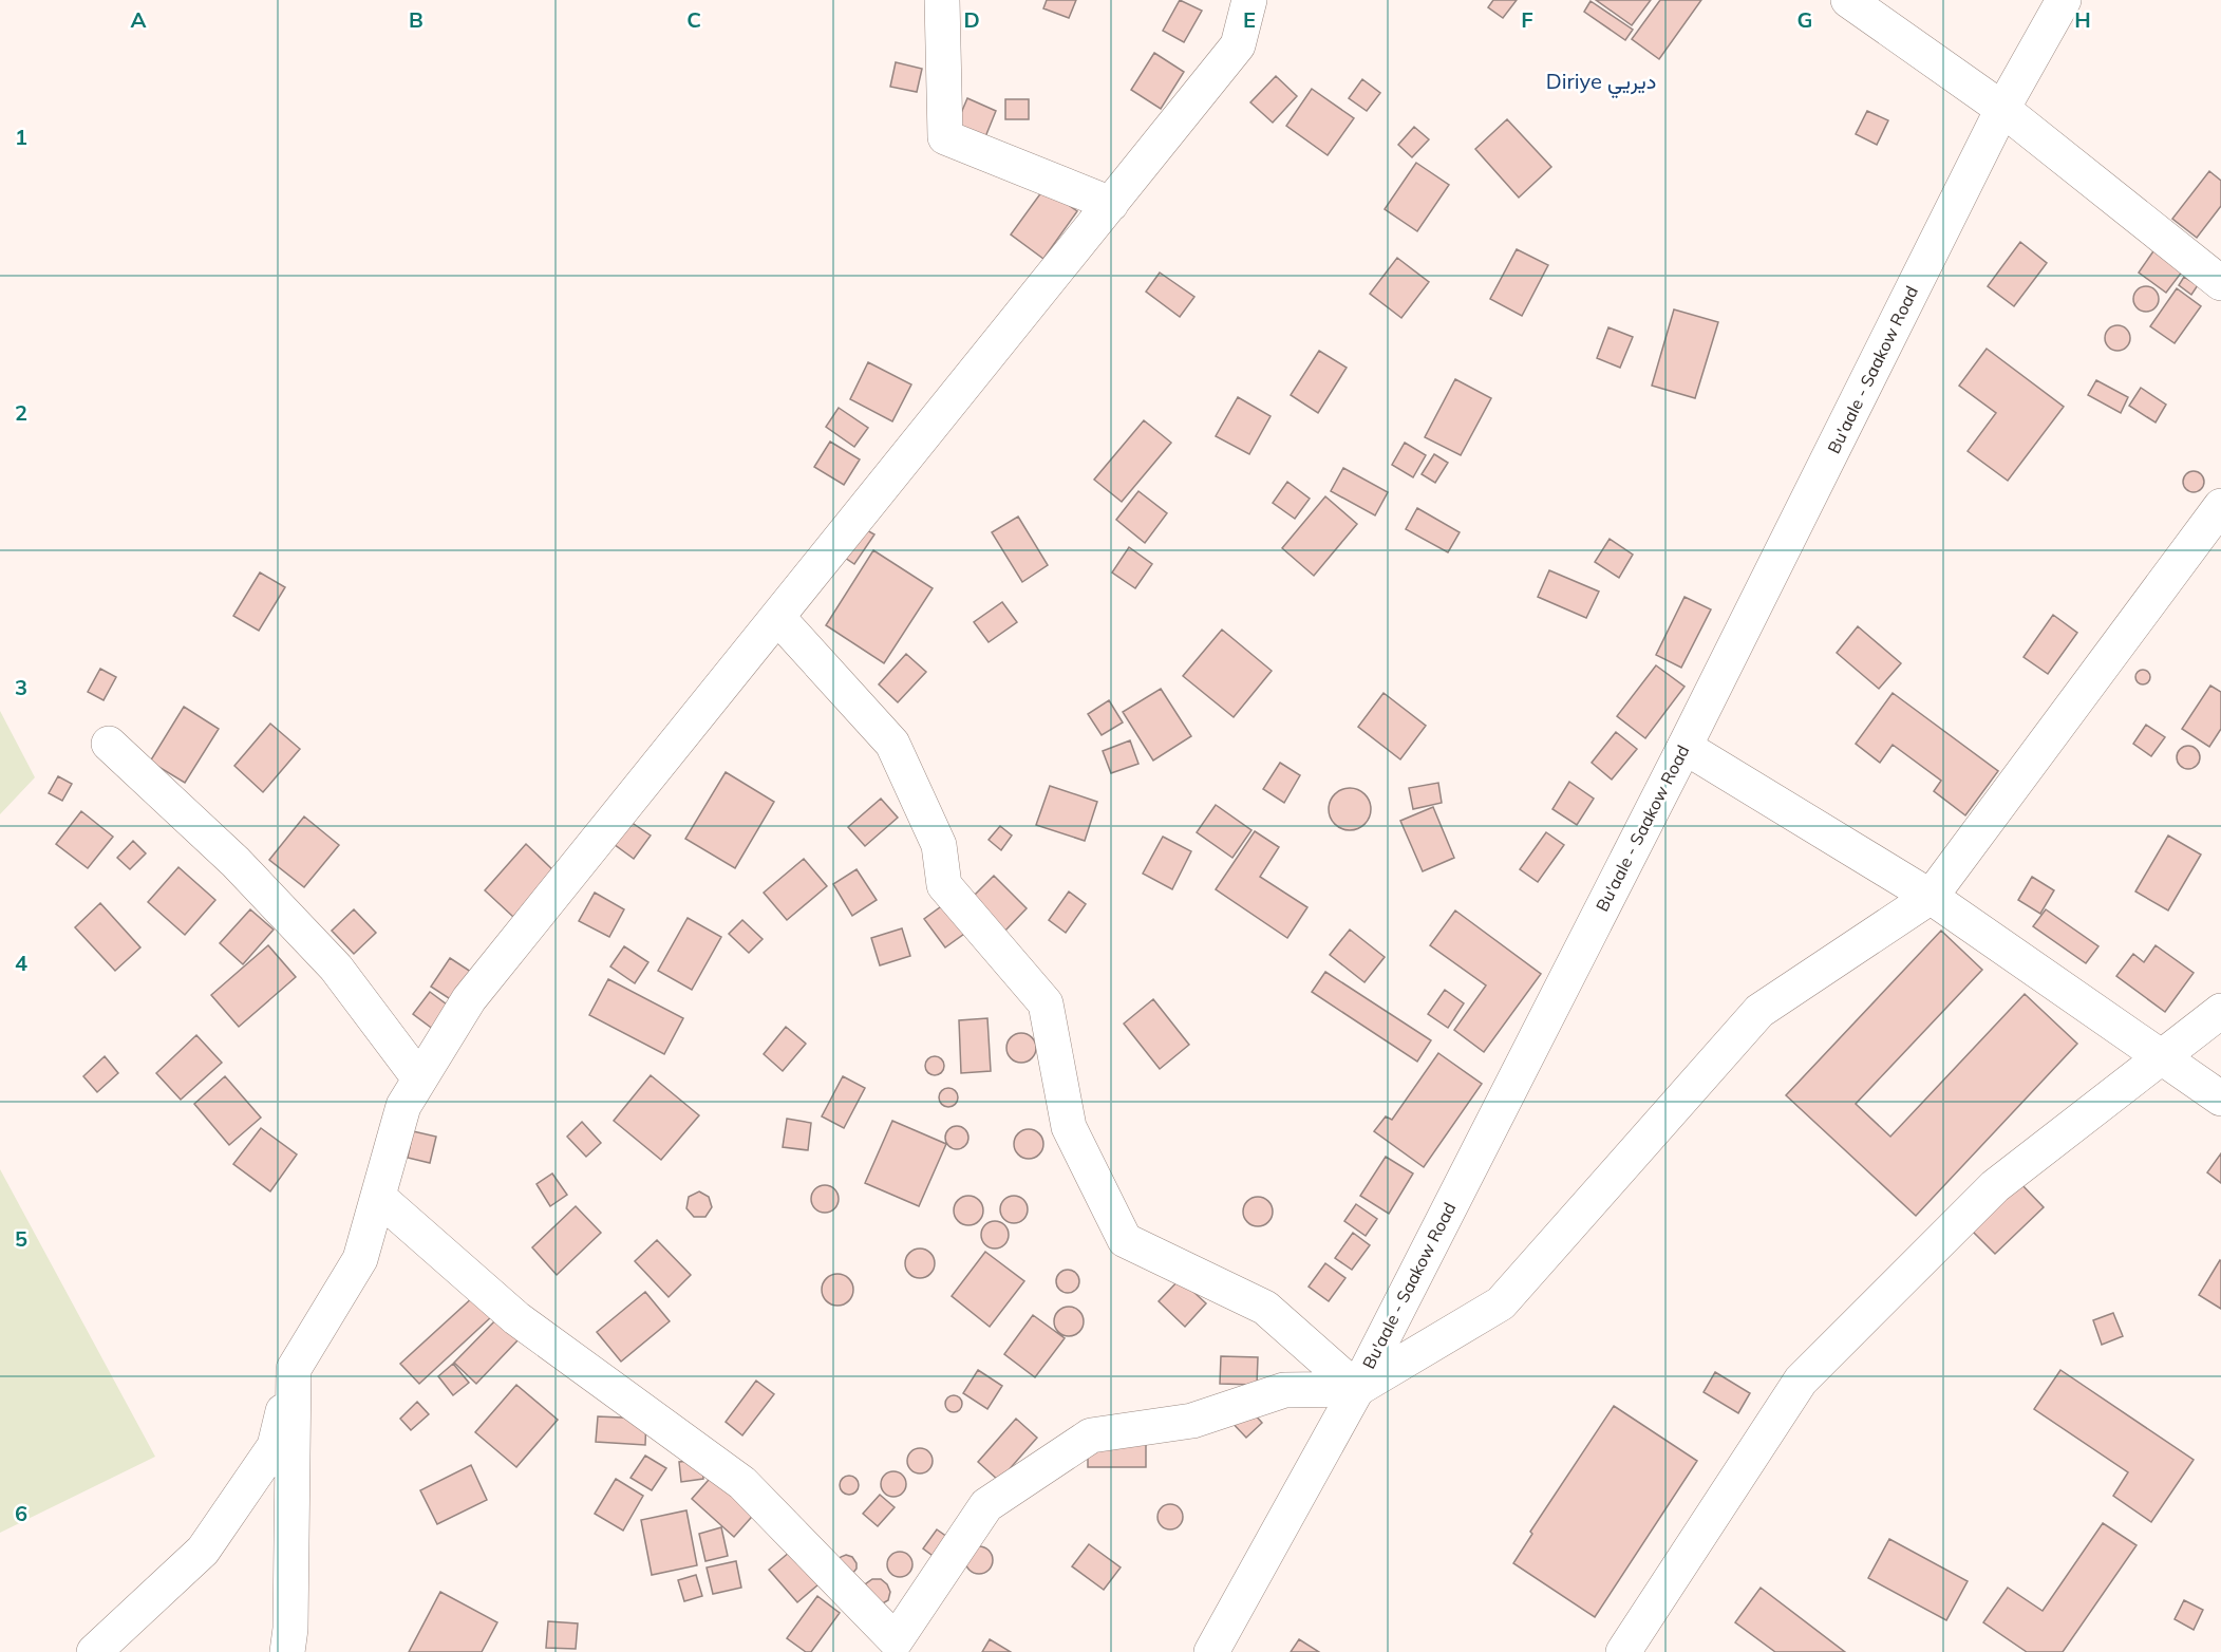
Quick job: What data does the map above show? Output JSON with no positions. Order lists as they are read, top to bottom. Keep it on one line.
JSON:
{"streets":{"street":["Bu'aale - Saakow Road"]},"districts":["Diriye ديريي"],"grid":{"columns":["A","B","C","D","E","F","G","H"],"rows":["1","2","3","4","5","6"]}}
